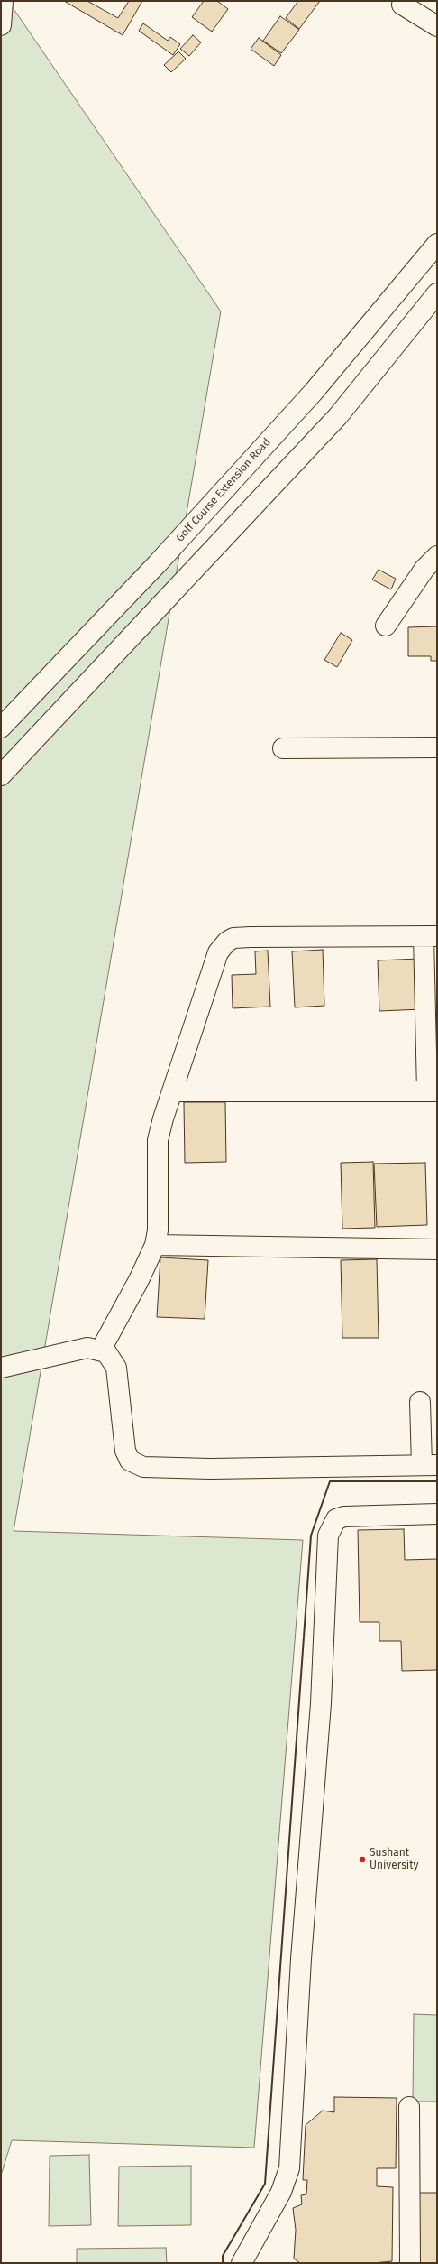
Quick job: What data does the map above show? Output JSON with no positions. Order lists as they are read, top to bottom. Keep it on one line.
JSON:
{"streets":{"street":["Golf Course Extension Road"]},"places":["Sushant University"]}
